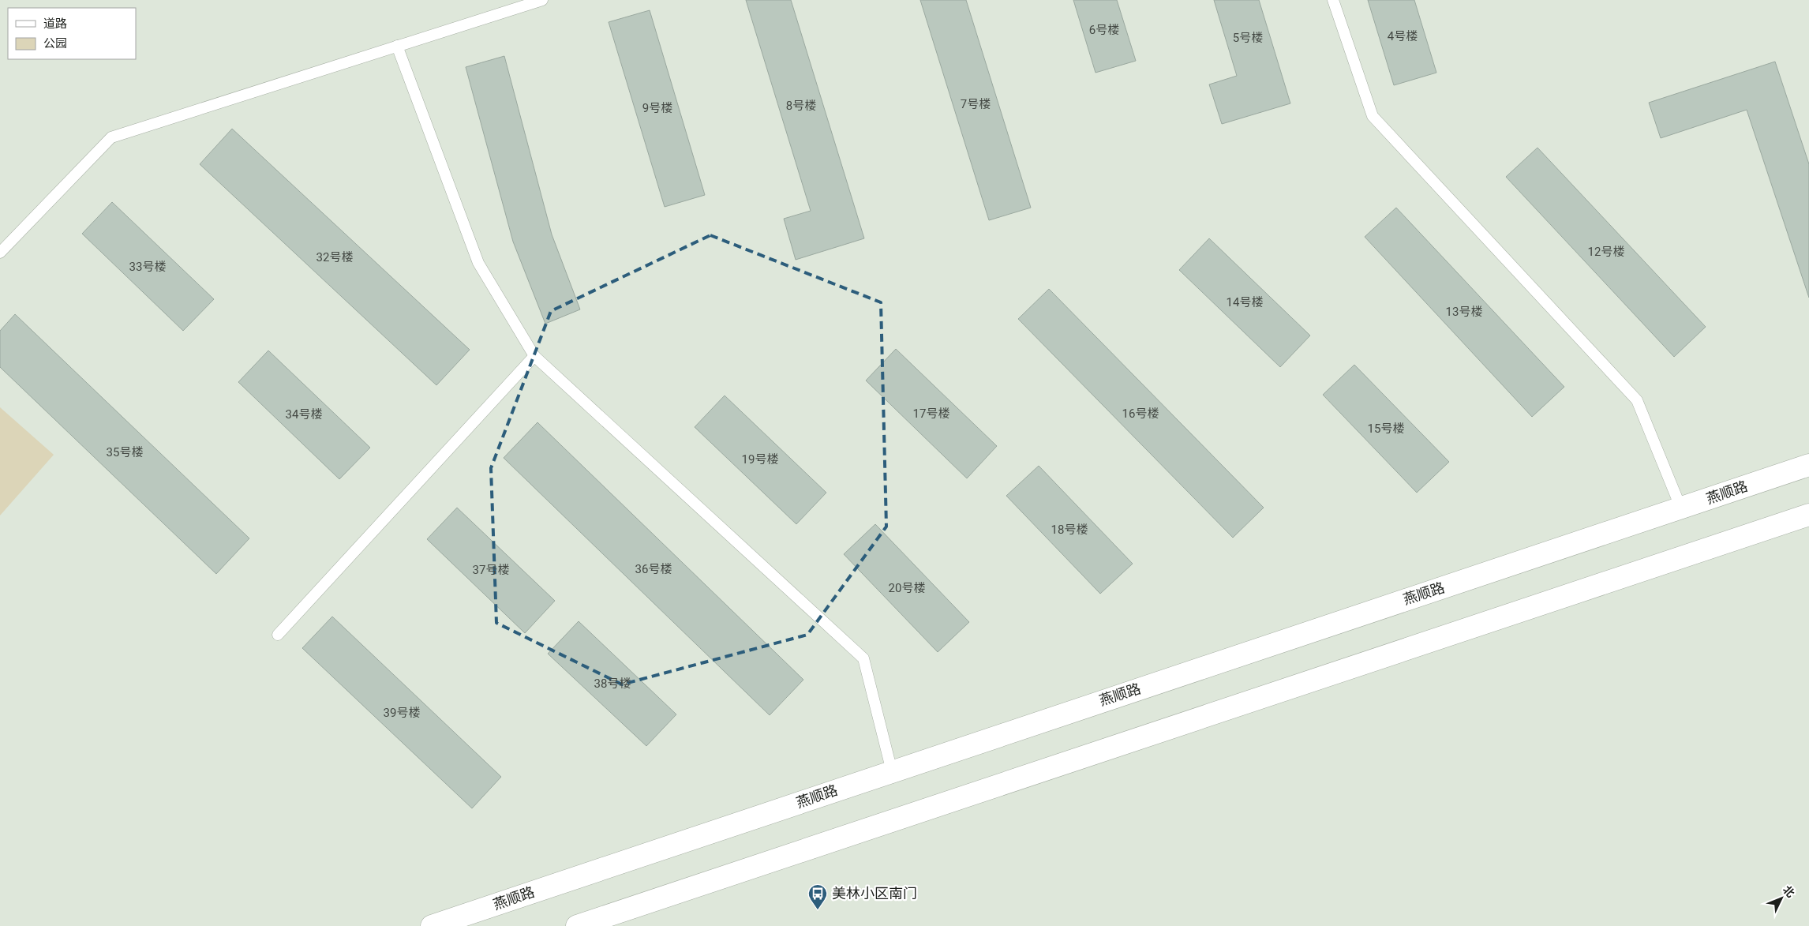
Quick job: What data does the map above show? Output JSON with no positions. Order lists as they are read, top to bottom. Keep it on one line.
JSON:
{"streets":{"main road":["燕顺路"]},"places":{"bus stop":["美林小区南门"]},"house_numbers":["6号楼","4号楼","5号楼","7号楼","8号楼","9号楼","12号楼","32号楼","33号楼","14号楼","13号楼","17号楼","16号楼","34号楼","15号楼","35号楼","19号楼","18号楼","36号楼","37号楼","20号楼","38号楼","39号楼"],"legend":["道路","公园"],"north":"top right"}
